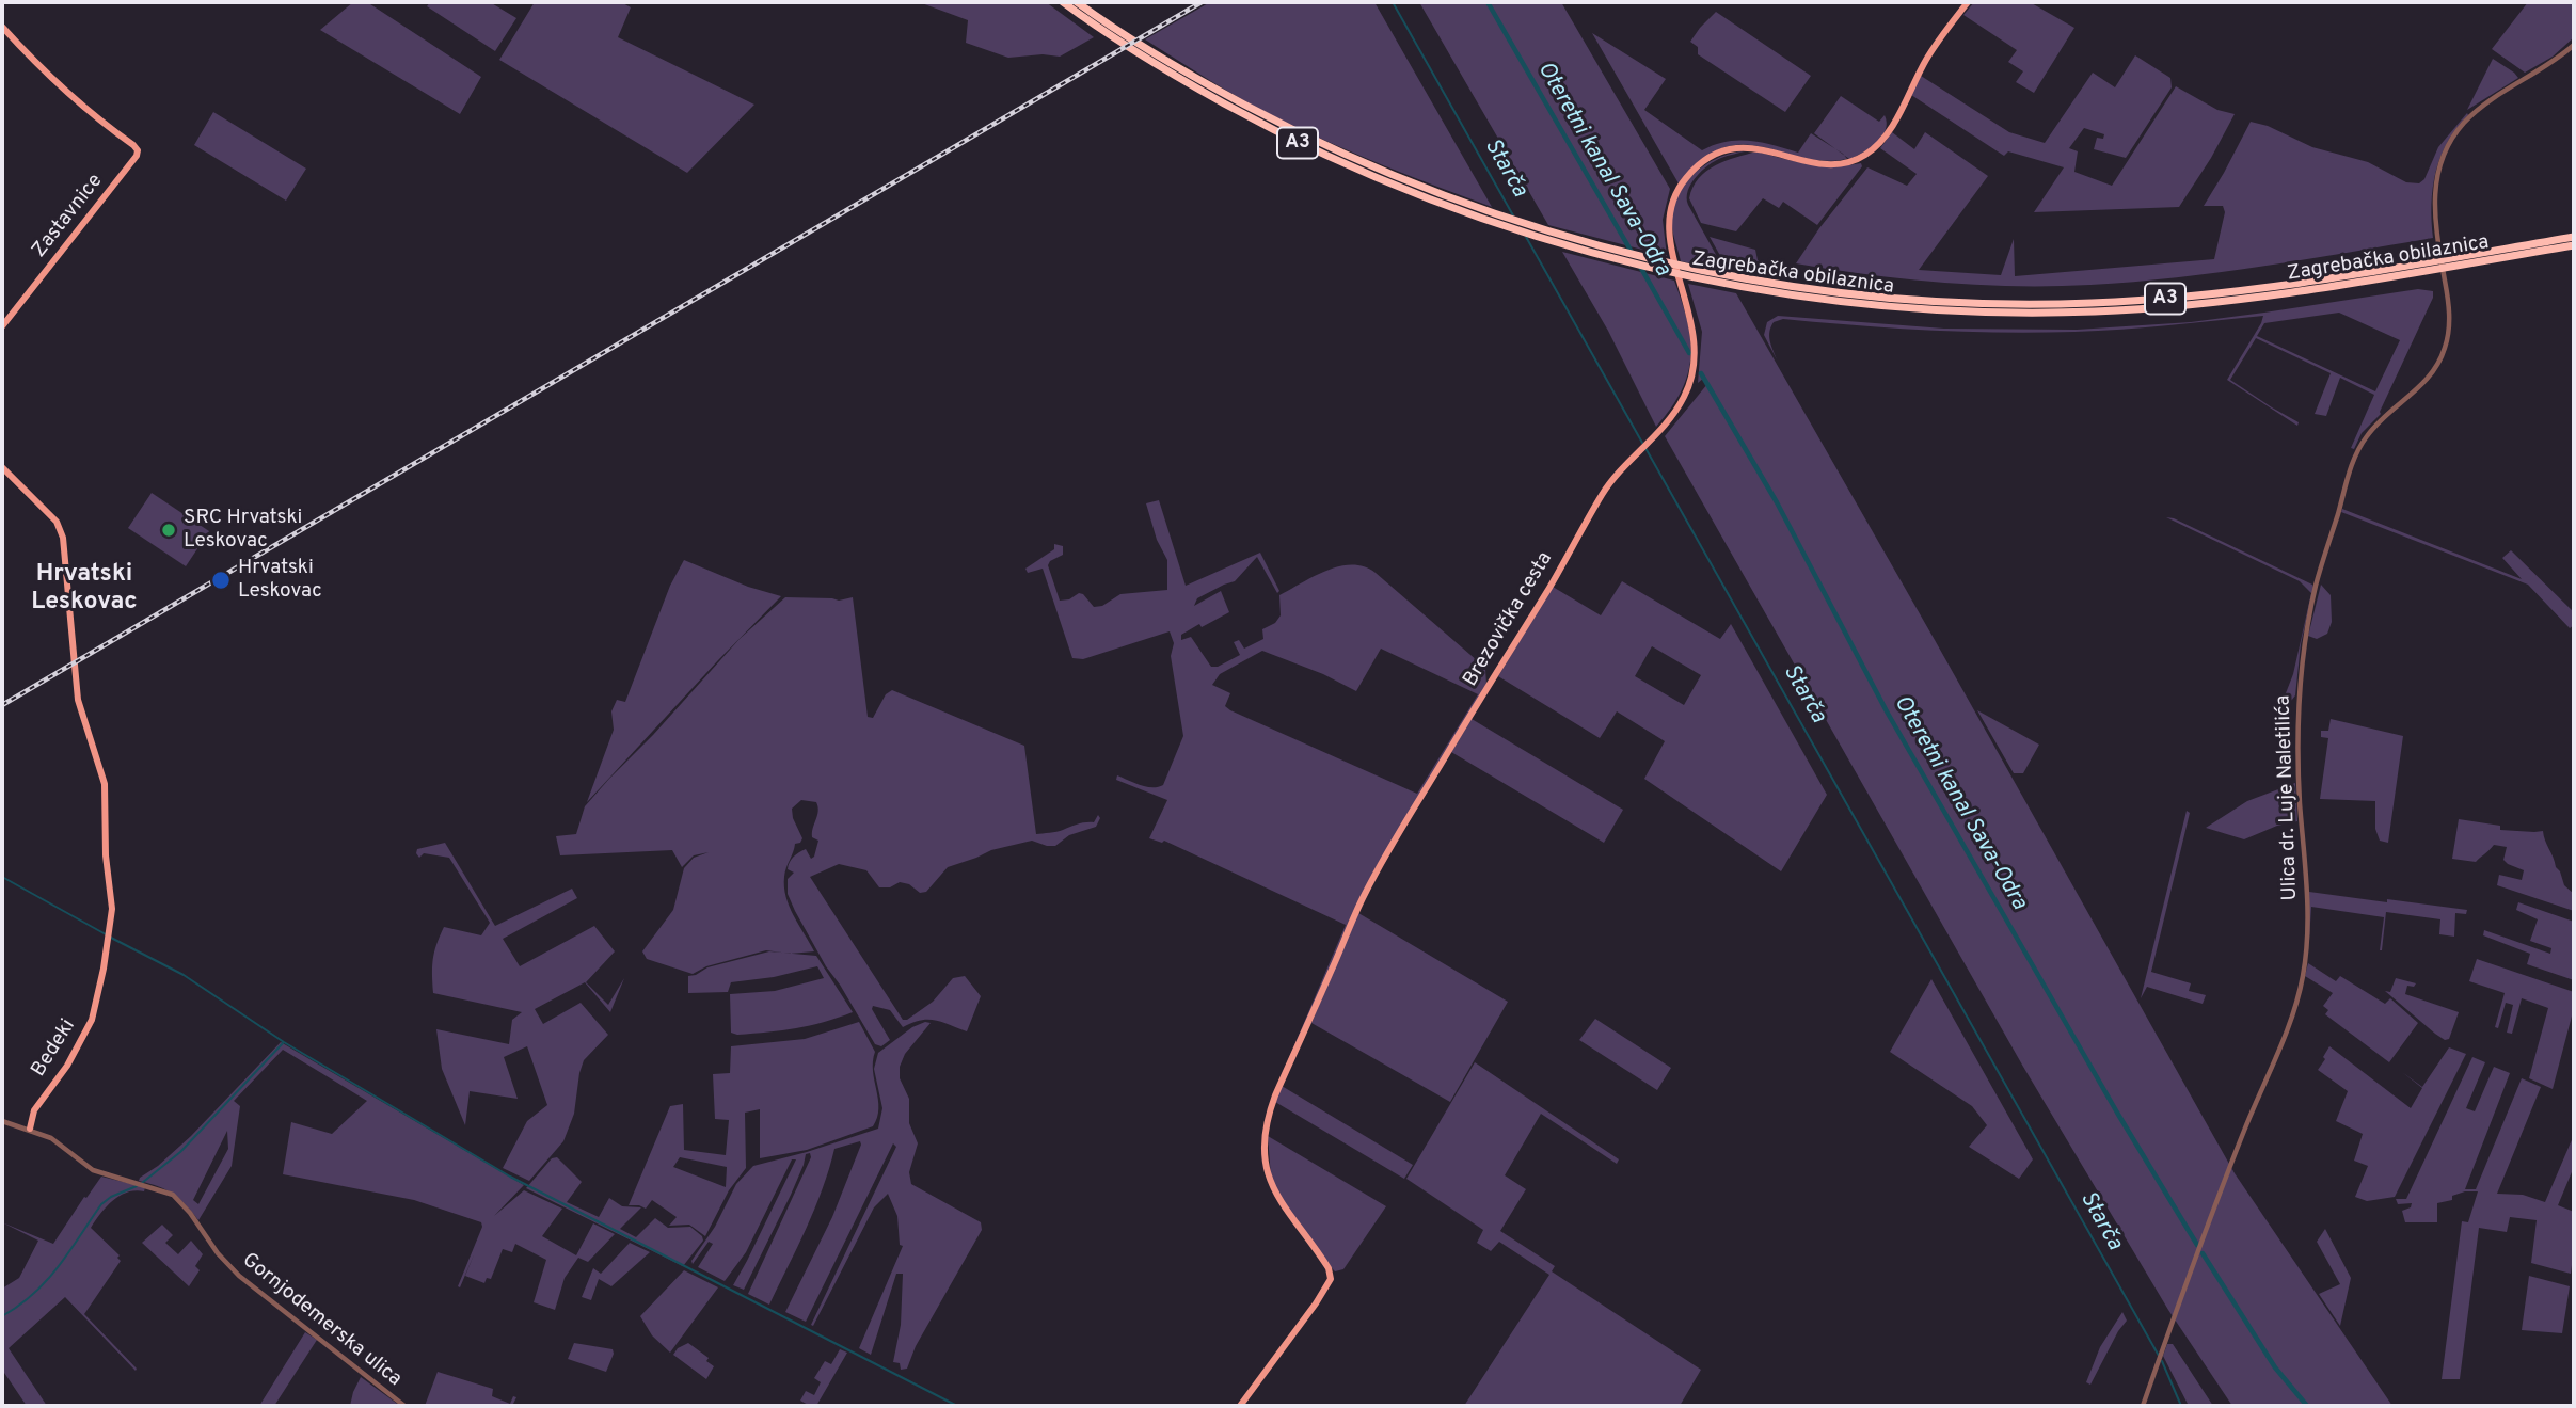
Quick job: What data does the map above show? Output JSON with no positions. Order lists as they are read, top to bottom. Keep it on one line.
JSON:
{"streets":{"highway":["A3","Zagrebačka obilaznica"],"main road":["Zastavnice","Brezovička cesta","Bedeki"],"street":["Ulica dr. Luje Naletilića","Gornjodemerska ulica"]},"crossings":[["Bedeki","Gornjodemerska ulica"]],"districts":["Hrvatski Leskovac"],"water":["Starča","Oteretni kanal Sava-Odra"],"places":["SRC Hrvatski Leskovac","Hrvatski Leskovac"]}
